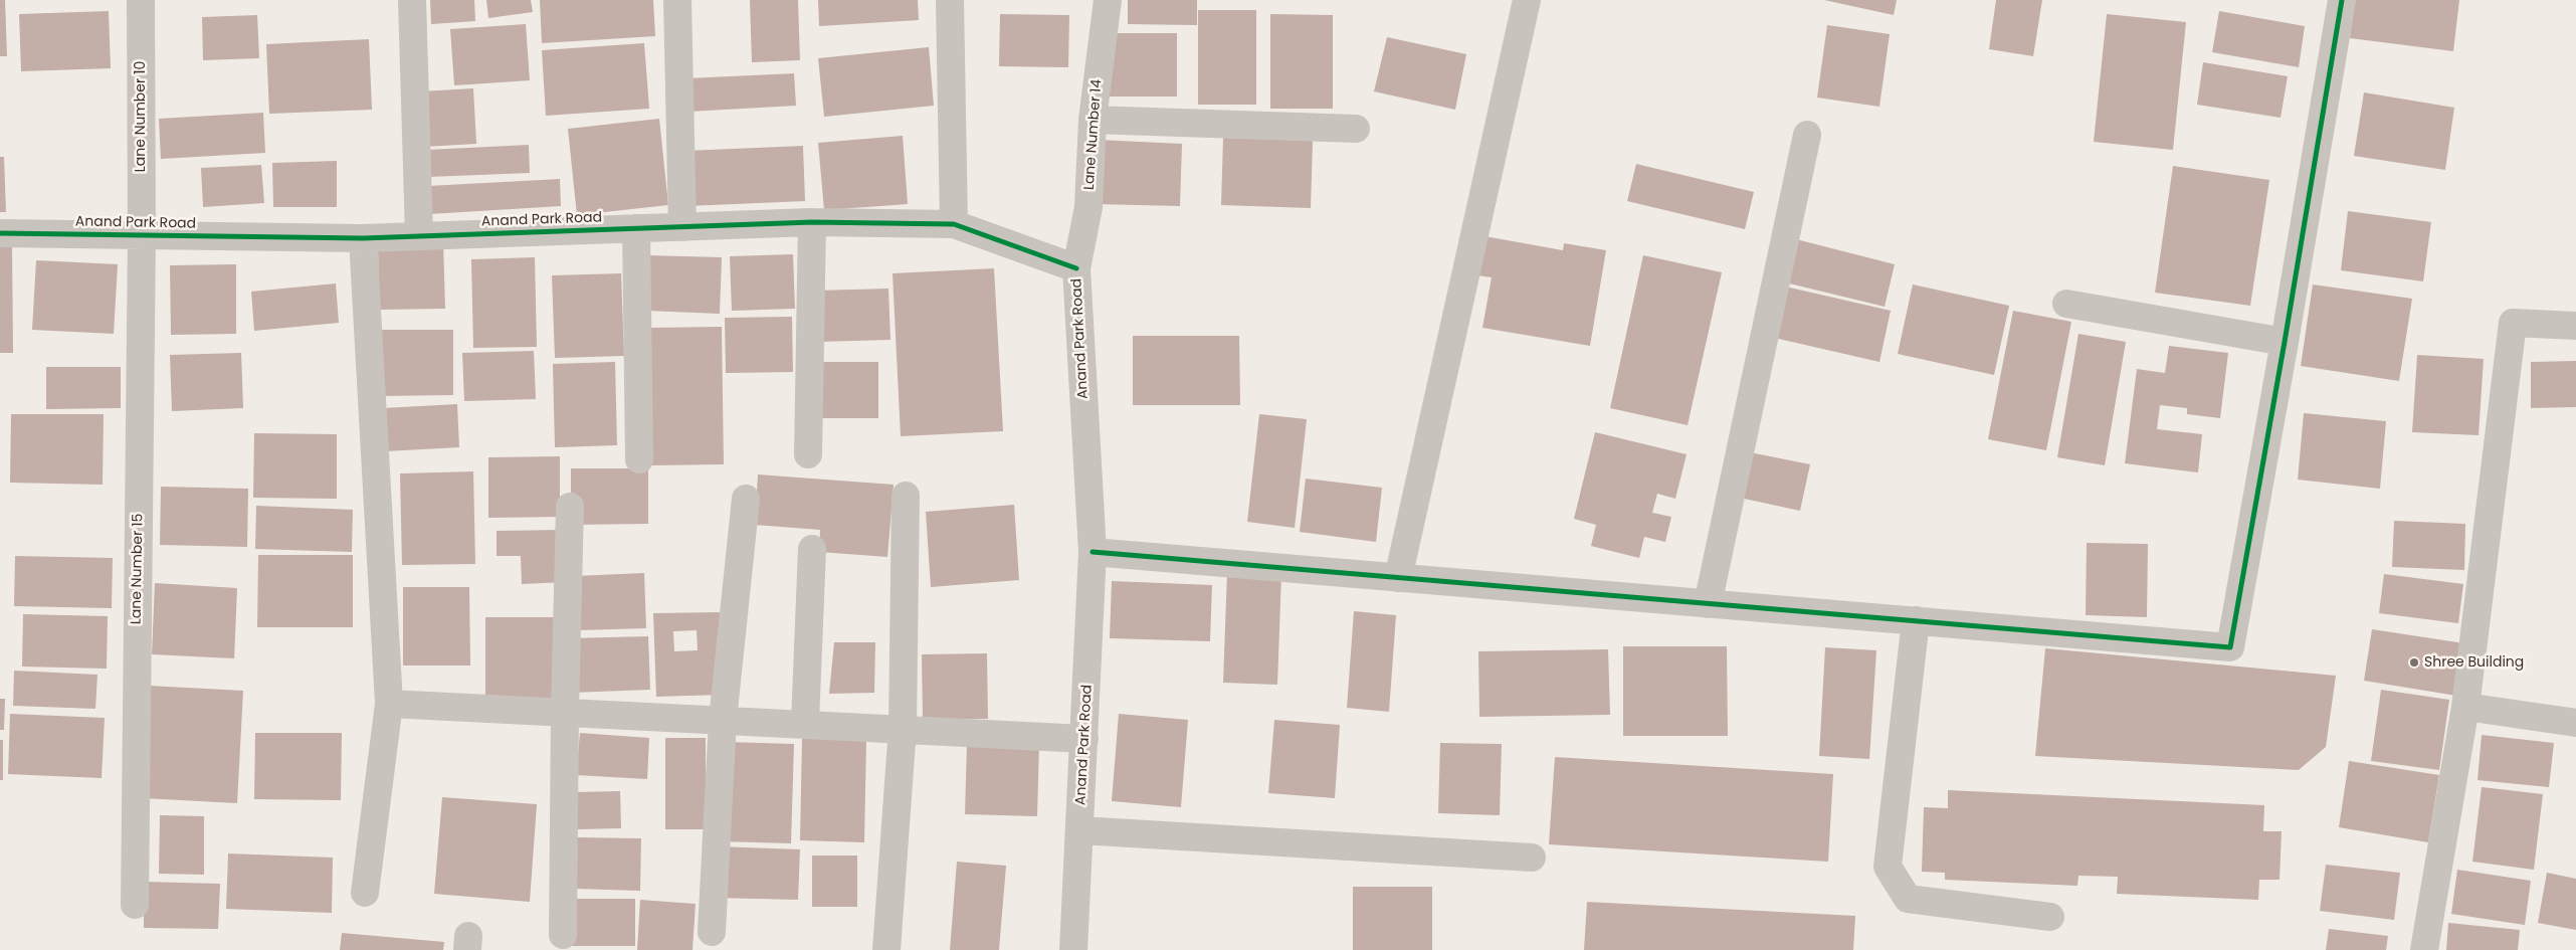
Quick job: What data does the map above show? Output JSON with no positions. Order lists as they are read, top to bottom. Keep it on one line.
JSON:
{"streets":{"street":["Lane Number 10","Lane Number 14","Anand Park Road","Lane Number 15"]},"crossings":[["Lane Number 10","Anand Park Road"],["Lane Number 10","Lane Number 15"],["Lane Number 14","Anand Park Road"],["Anand Park Road","Lane Number 15"]],"places":["Shree Building"]}
